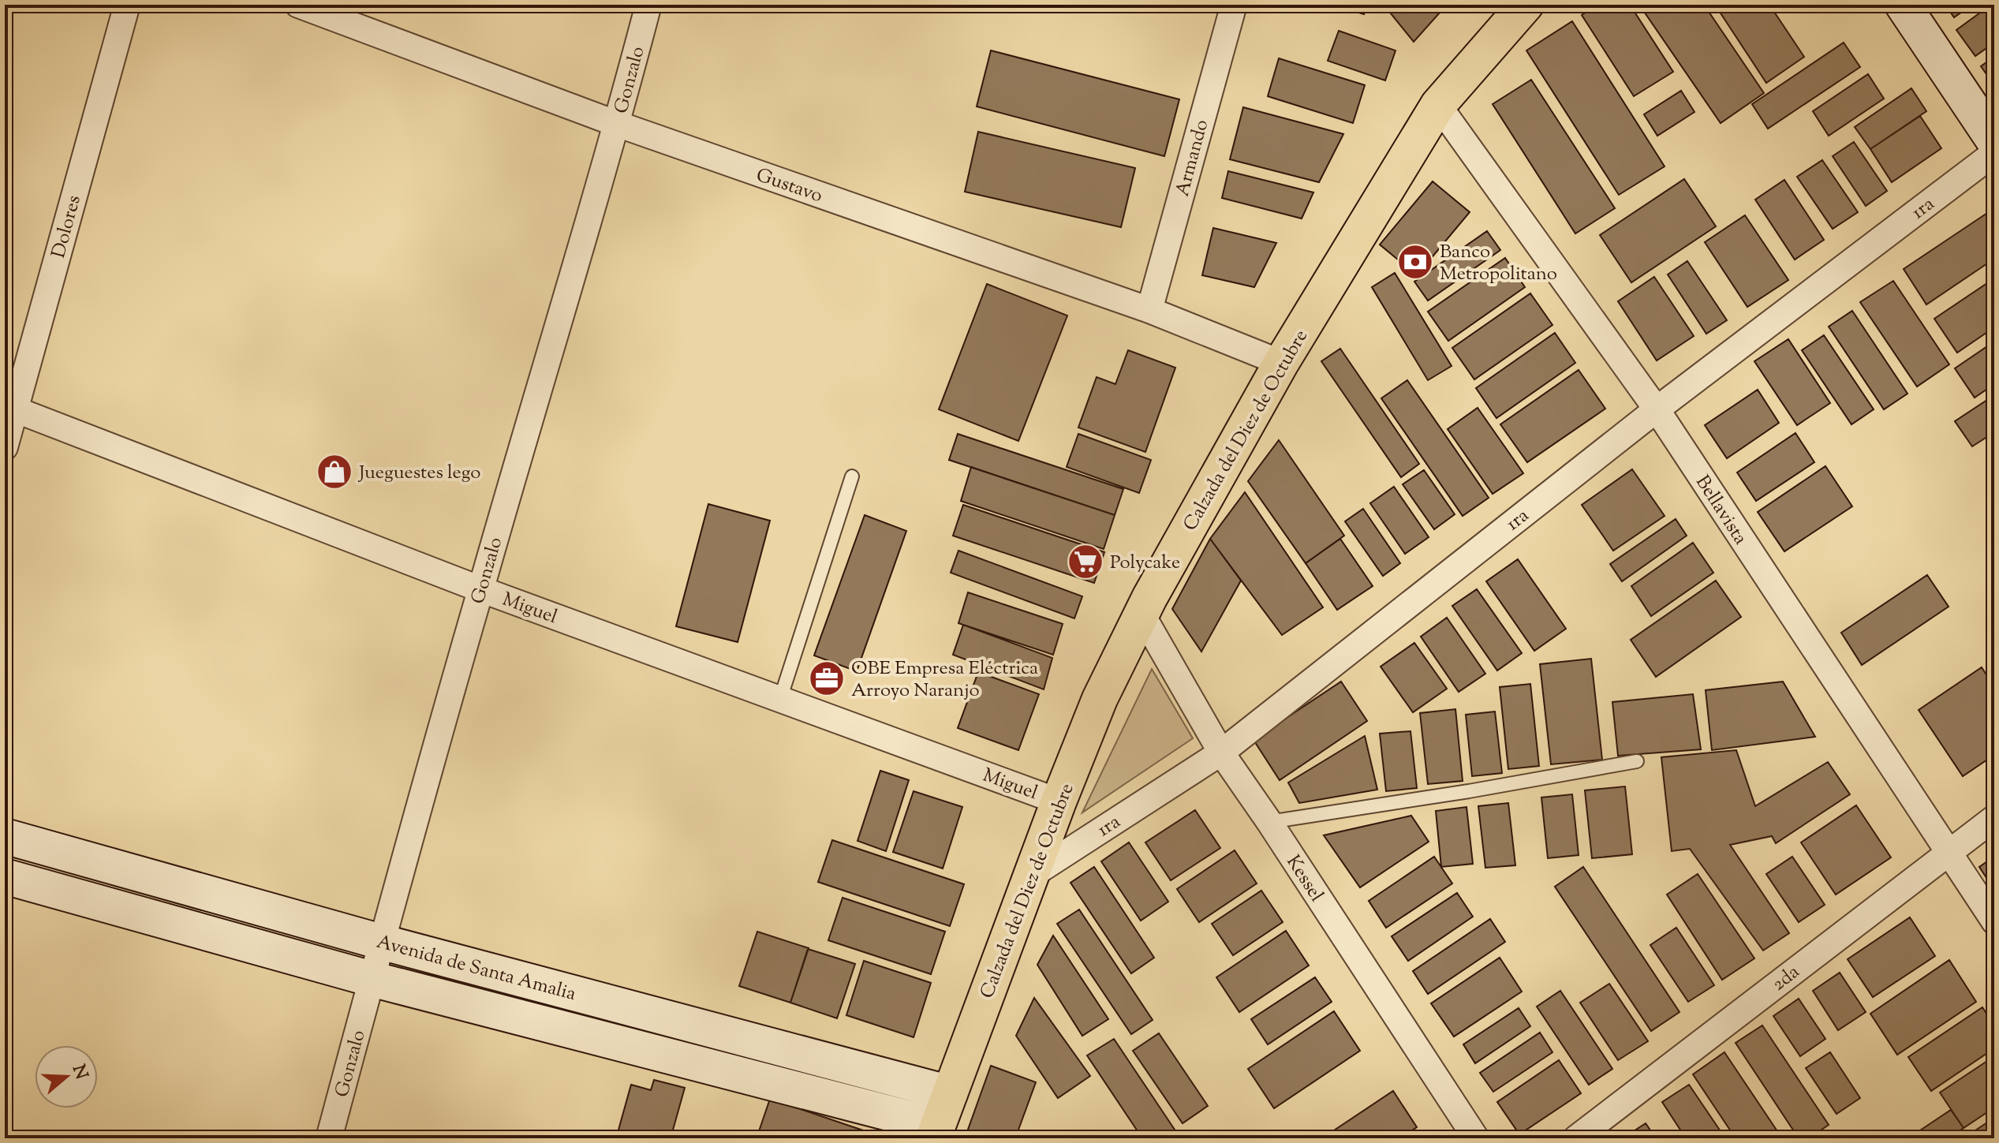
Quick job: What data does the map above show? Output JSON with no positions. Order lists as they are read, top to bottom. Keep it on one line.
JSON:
{"streets":{"main road":["Calzada del Diez de Octubre"],"street":["Gonzalo","Armando","Gustavo","1ra","Dolores","Bellavista","Miguel","Kessel","Avenida de Santa Amalia","2da"]},"crossings":[["Gonzalo","Gustavo"],["Gonzalo","Miguel"],["Gonzalo","Avenida de Santa Amalia"],["Armando","Gustavo"],["Gustavo","Calzada del Diez de Octubre"],["1ra","Calzada del Diez de Octubre"],["1ra","Bellavista"],["1ra","Kessel"],["Dolores","Miguel"],["Calzada del Diez de Octubre","Bellavista"],["Calzada del Diez de Octubre","Miguel"],["Calzada del Diez de Octubre","Kessel"],["Calzada del Diez de Octubre","Avenida de Santa Amalia"],["Bellavista","2da"]],"places":{"bank":["Banco Metropolitano"],"shop":["Jueguestes lego"],"supermarket":["Polycake"],"office":["OBE Empresa Eléctrica Arroyo Naranjo"]},"north":"right"}
